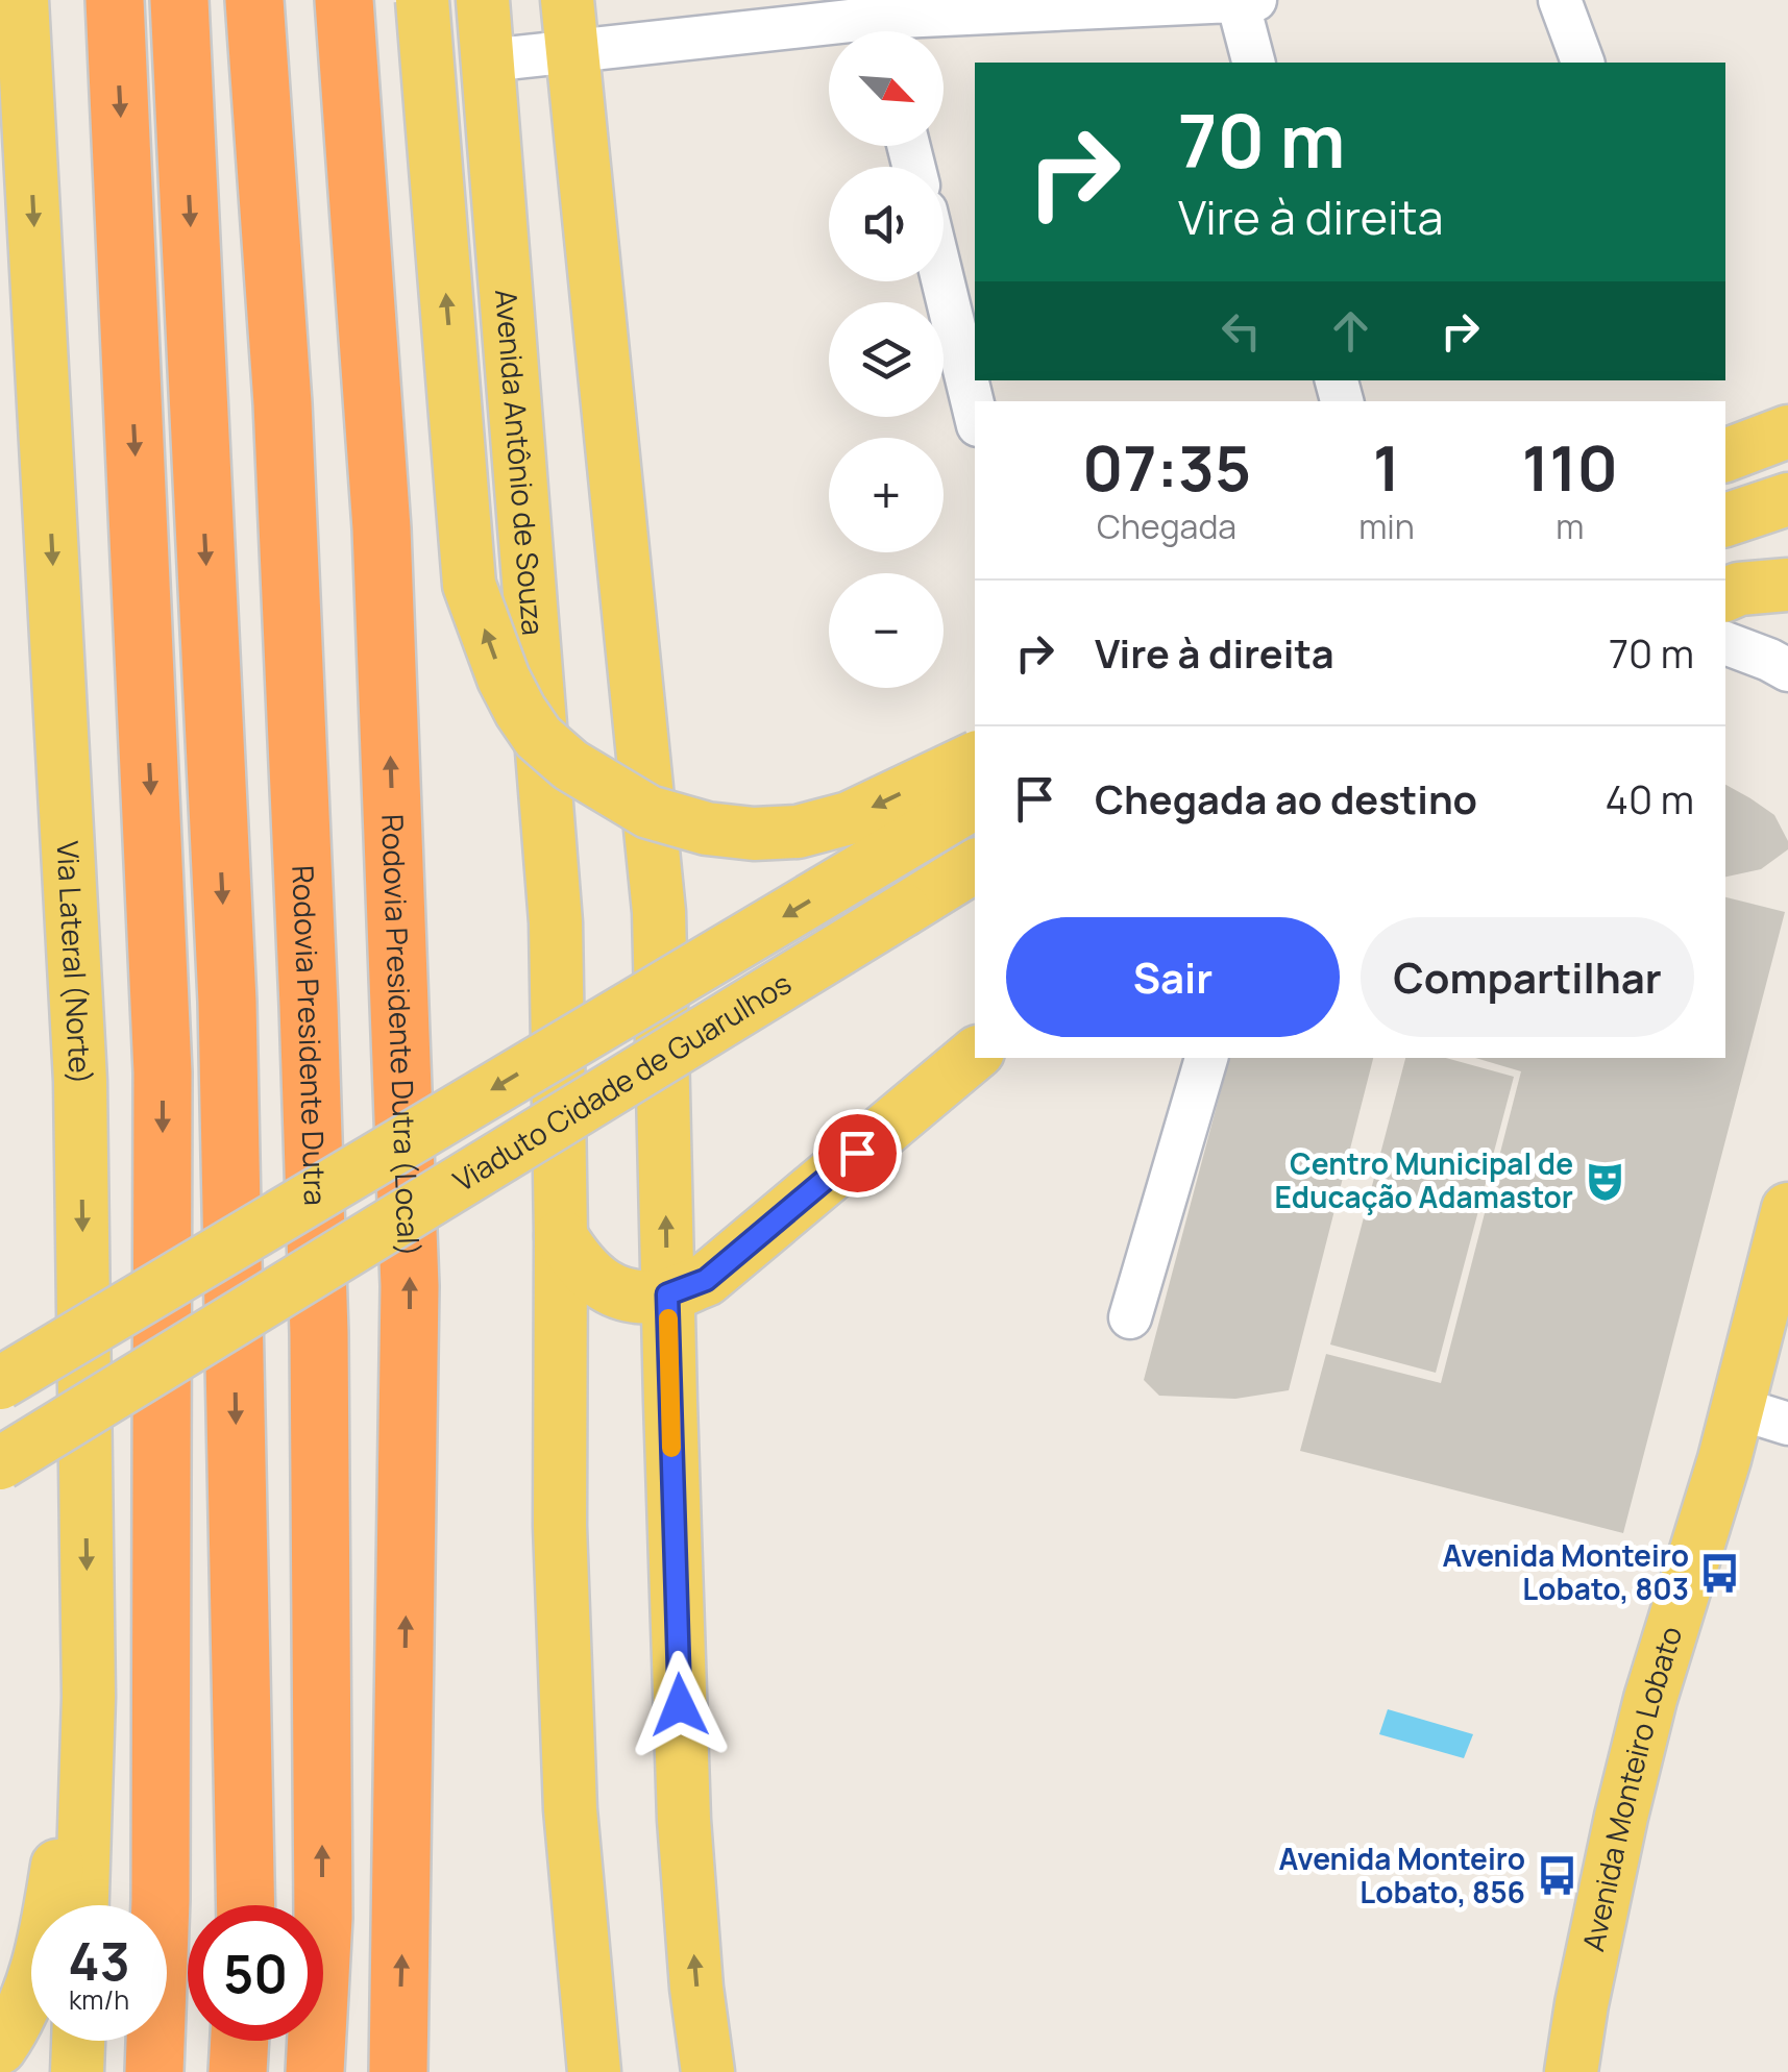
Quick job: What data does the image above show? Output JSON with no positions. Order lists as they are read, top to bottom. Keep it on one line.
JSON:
{"streets":{"highway":["Rodovia Presidente Dutra","Rodovia Presidente Dutra (Local)"],"main road":["Avenida Antônio de Souza","Via Lateral (Norte)","Viaduto Cidade de Guarulhos","Avenida Monteiro Lobato"]},"one_way":["Via Lateral (Norte)"],"places":{"theatre":["Centro Municipal de Educação Adamastor"],"bus stop":["Avenida Monteiro Lobato, 803","Avenida Monteiro Lobato, 856"]},"north":"bottom right","page":{"map_buttons":["+","−"],"turn":["70 m","Vire à direita"],"eta":["07:35","Chegada","1","min","110","m"],"list":[{"name":"Vire à direita","value":"70 m"},{"name":"Chegada ao destino","value":"40 m"}],"buttons":["Sair","Compartilhar"],"speed":"43 km/h","limit":"50"}}
